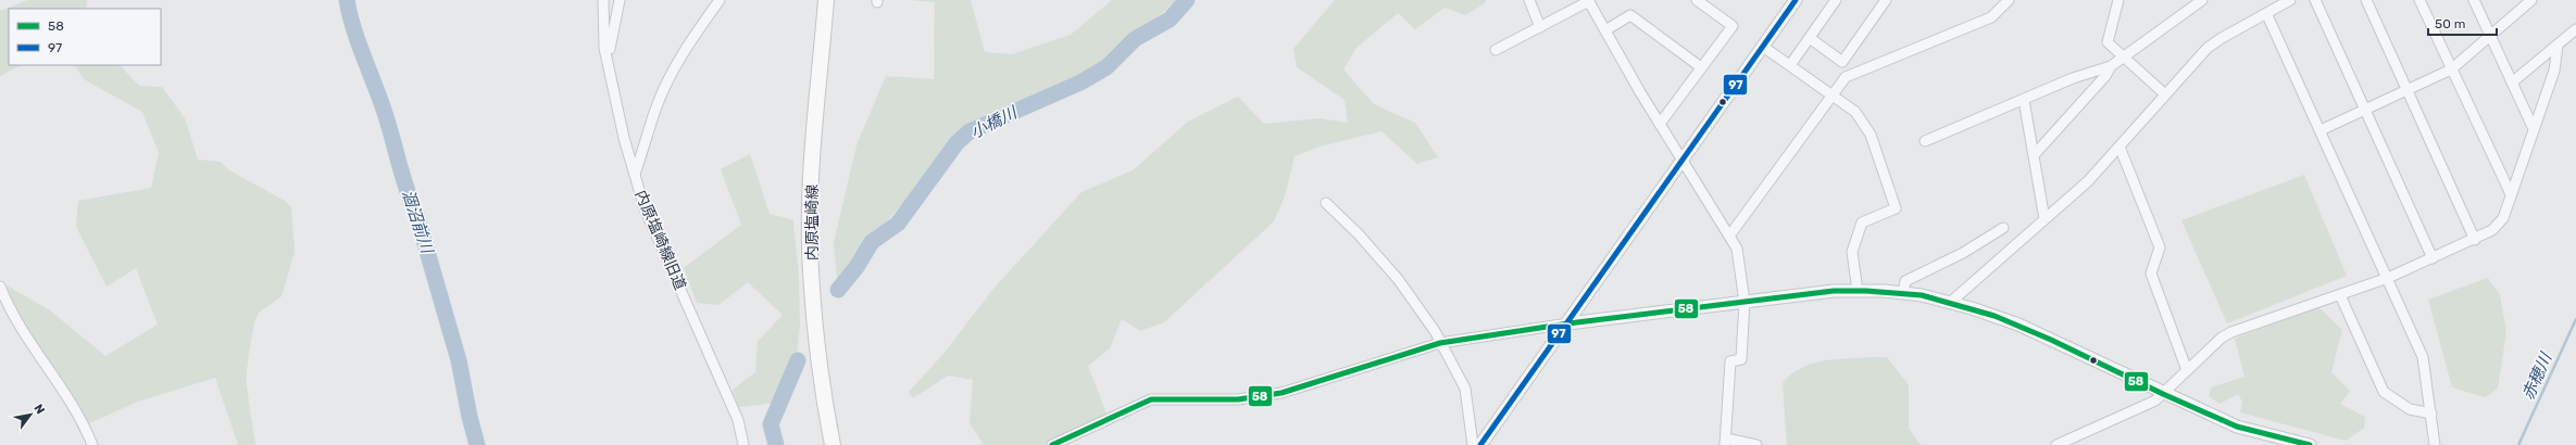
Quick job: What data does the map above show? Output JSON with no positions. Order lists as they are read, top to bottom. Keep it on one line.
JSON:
{"streets":{"main road":["内原塩崎線"],"street":["内原塩崎線旧道"]},"water":["小橋川","涸沼前川","赤穂川"],"lines":["transit line 97","transit line 58"],"legend":["58","97"],"scale_bar":"50 m","north":"top right"}
